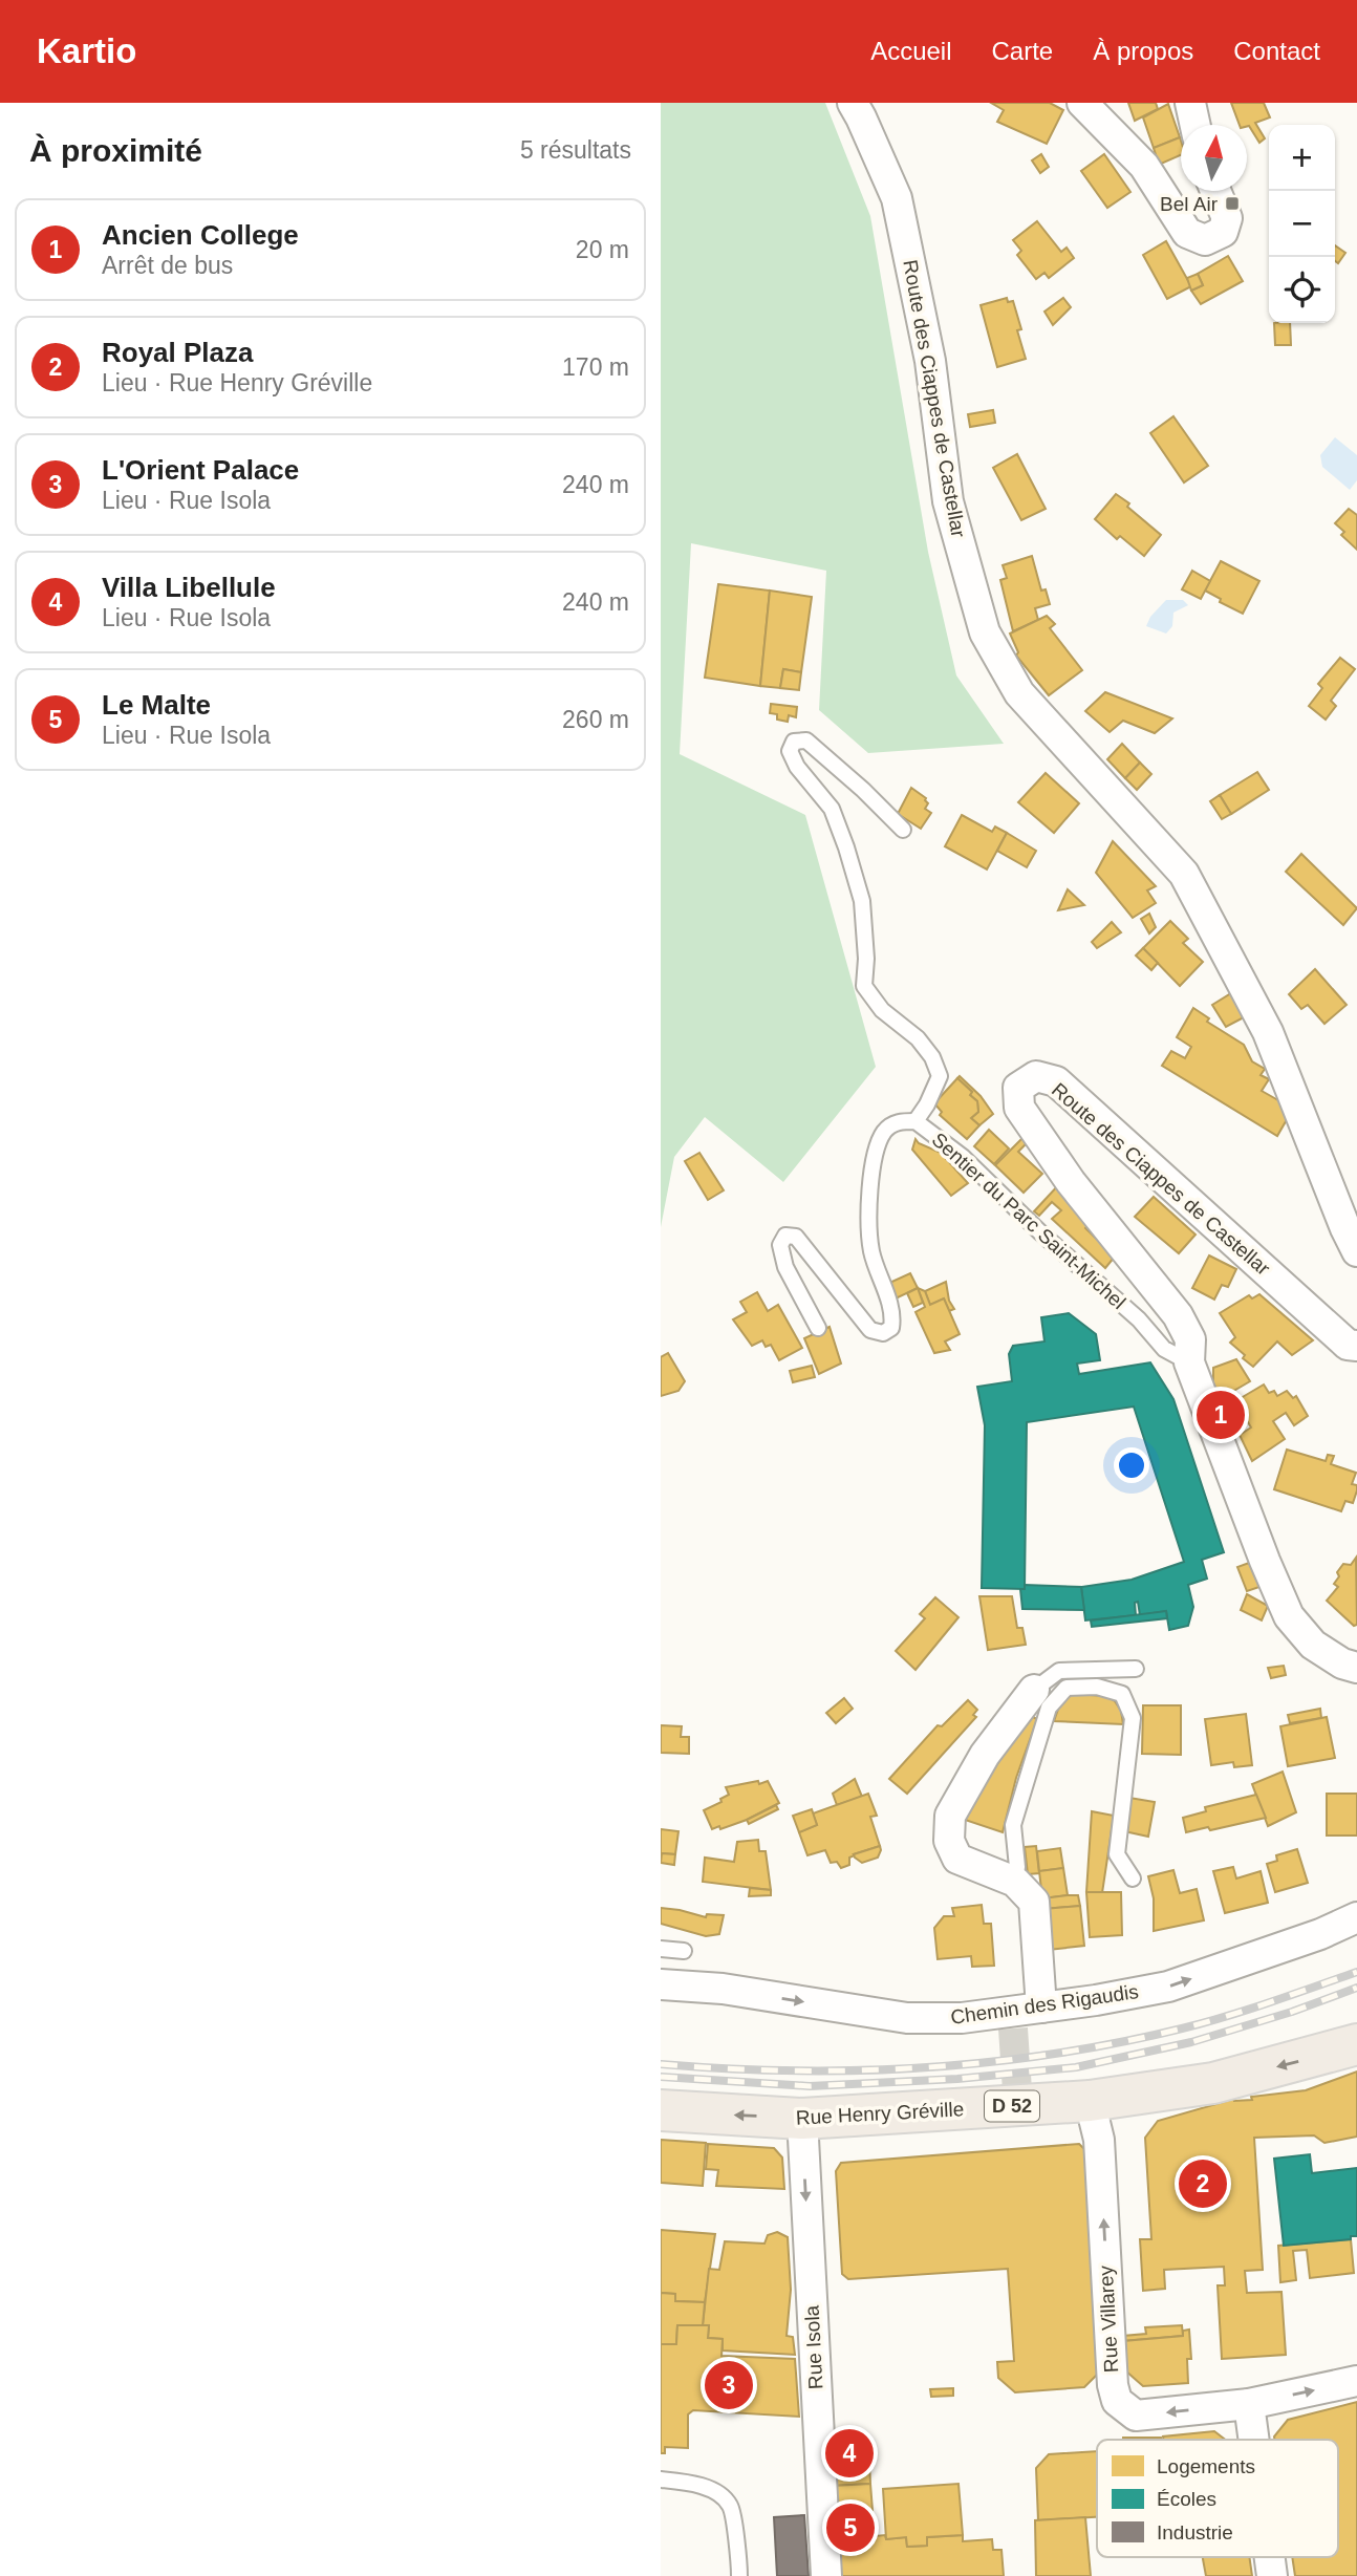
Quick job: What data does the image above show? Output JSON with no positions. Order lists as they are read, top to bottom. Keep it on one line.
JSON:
{"streets":{"main road":["D 52","Rue Henry Gréville"],"street":["Route des Ciappes de Castellar","Chemin des Rigaudis","Rue Villarey","Rue Isola"],"lane":["Sentier du Parc Saint-Michel"]},"crossings":[["Route des Ciappes de Castellar","Sentier du Parc Saint-Michel"],["Rue Henry Gréville","Rue Villarey"],["Rue Henry Gréville","Rue Isola"]],"one_way":["Chemin des Rigaudis","Rue Henry Gréville","Rue Isola"],"places":{"transit":["Bel Air"]},"legend":["Logements","Écoles","Industrie"],"north":"top","page":{"header":"Kartio","nav":["Accueil","Carte","À propos","Contact"],"heading":["À proximité","5 résultats"],"map_buttons":["+","−"],"list":[{"mark":"1","name":"Ancien College","note":"Arrêt de bus","value":"20 m"},{"mark":"2","name":"Royal Plaza","note":"Lieu · Rue Henry Gréville","value":"170 m"},{"mark":"3","name":"L'Orient Palace","note":"Lieu · Rue Isola","value":"240 m"},{"mark":"4","name":"Villa Libellule","note":"Lieu · Rue Isola","value":"240 m"},{"mark":"5","name":"Le Malte","note":"Lieu · Rue Isola","value":"260 m"}],"pins":["1","2","3","4","5"]}}
